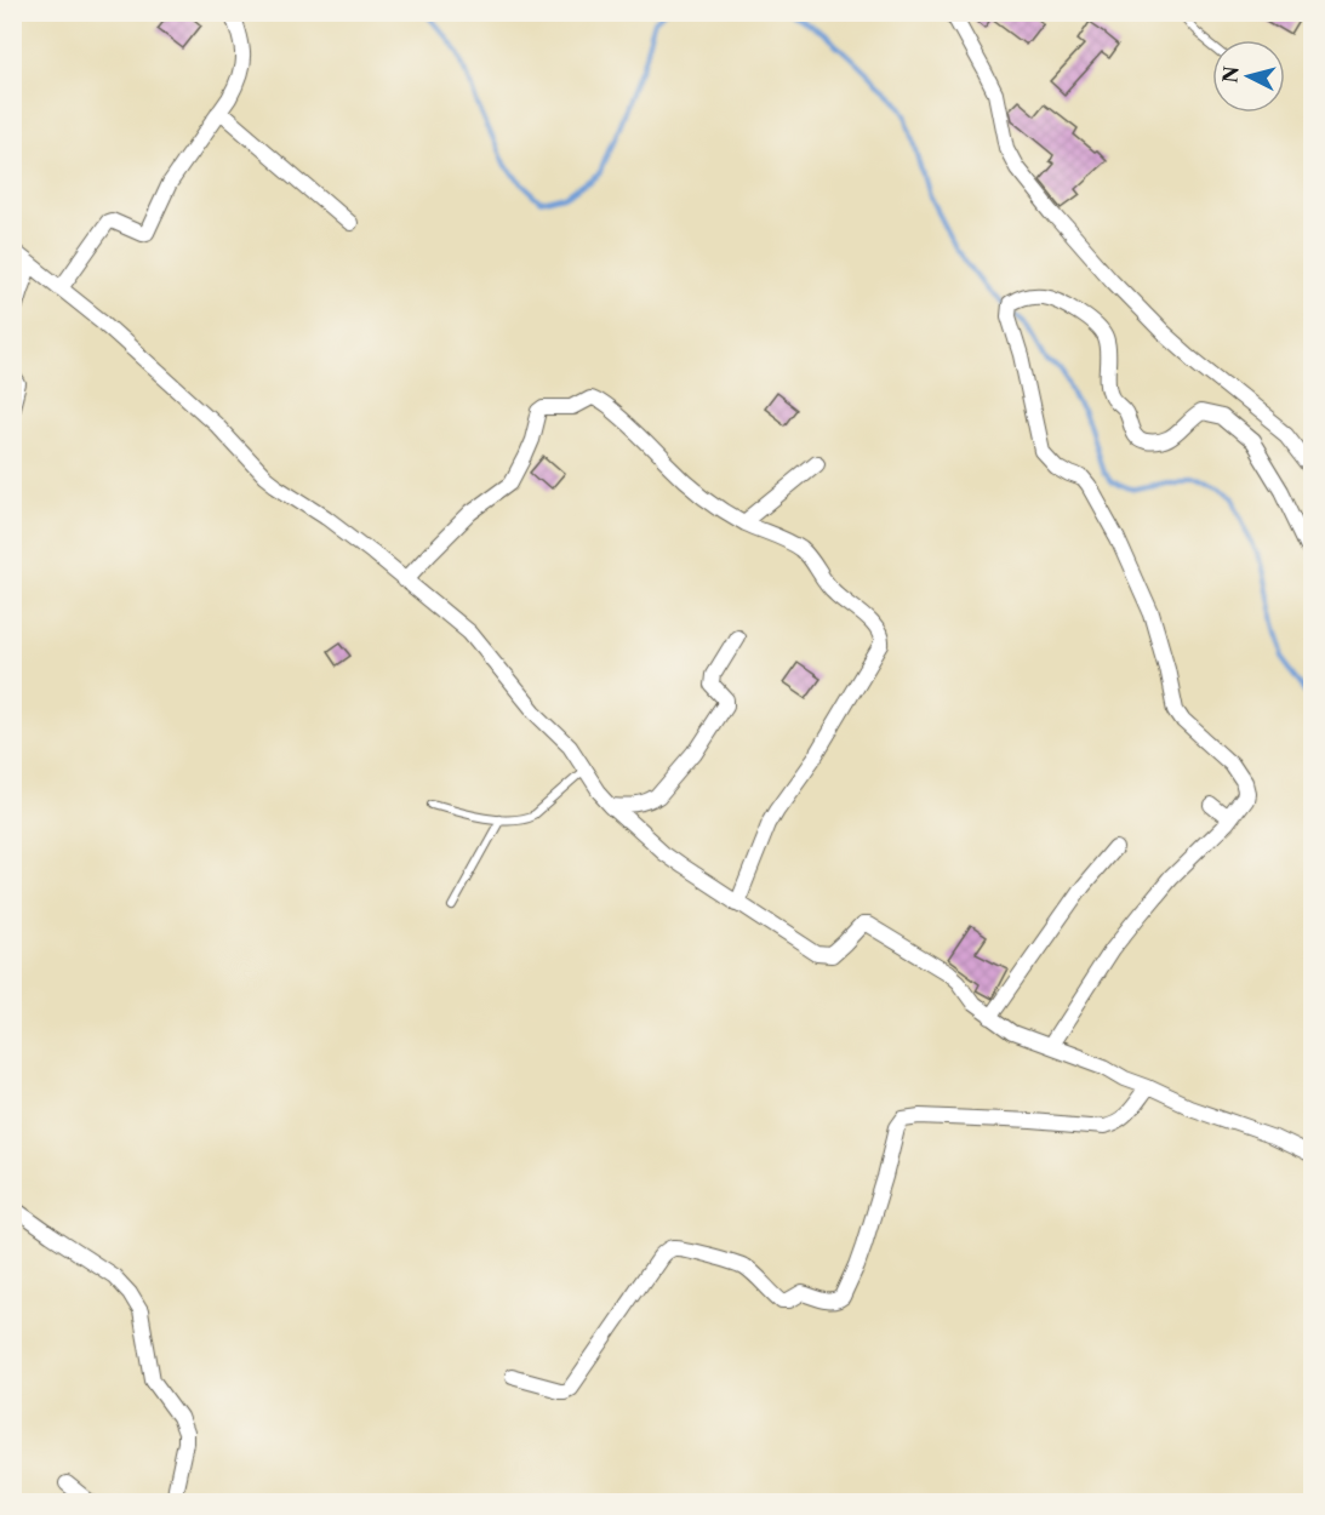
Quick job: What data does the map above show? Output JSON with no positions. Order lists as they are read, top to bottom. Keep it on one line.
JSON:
{"north":"left"}
